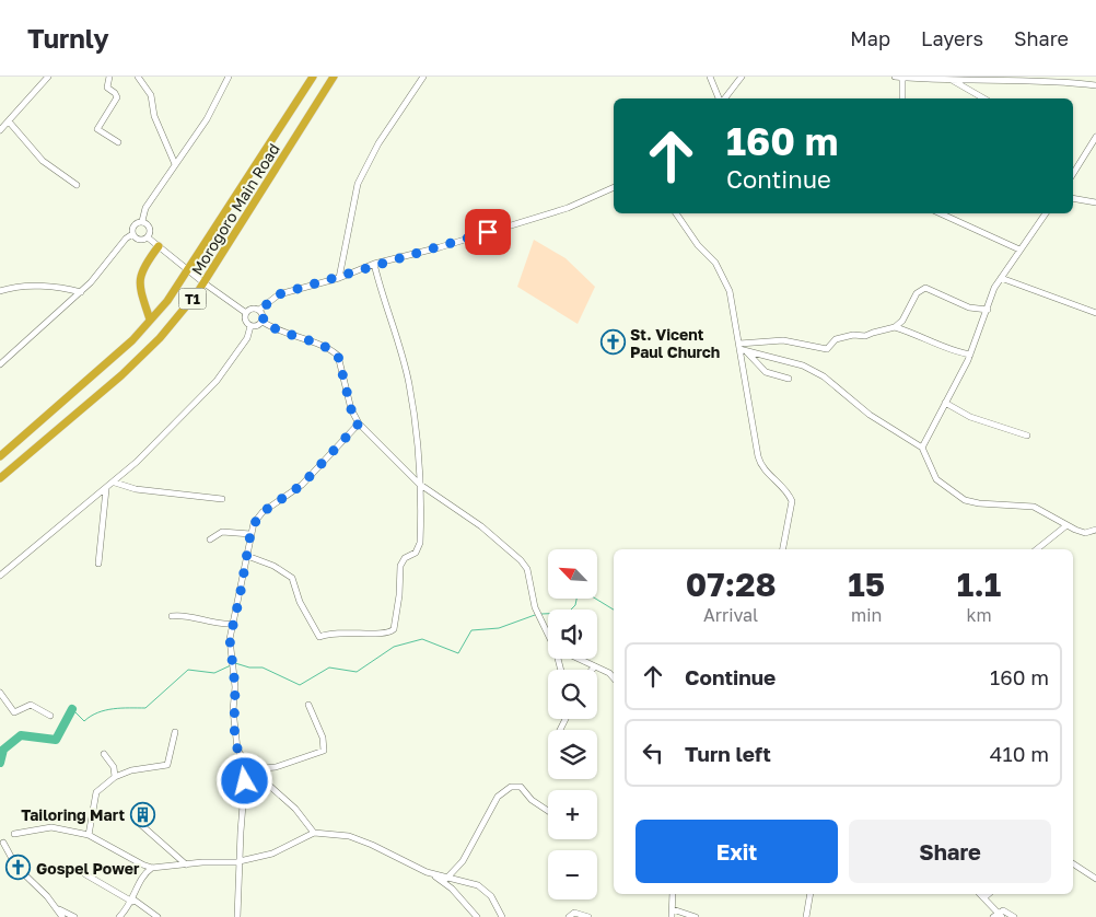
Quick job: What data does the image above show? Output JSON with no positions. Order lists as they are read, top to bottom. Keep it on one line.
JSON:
{"streets":{"highway":["Morogoro Main Road","T1"]},"places":{"church":["St. Vicent Paul Church","Gospel Power"],"building":["Tailoring Mart"]},"north":"top left","page":{"header":"Turnly","nav":["Map","Layers","Share"],"turn":["160 m","Continue"],"map_buttons":["+","−"],"eta":["07:28","Arrival","15","min","1.1","km"],"list":[{"name":"Continue","value":"160 m"},{"name":"Turn left","value":"410 m"}],"buttons":["Exit","Share"]}}
